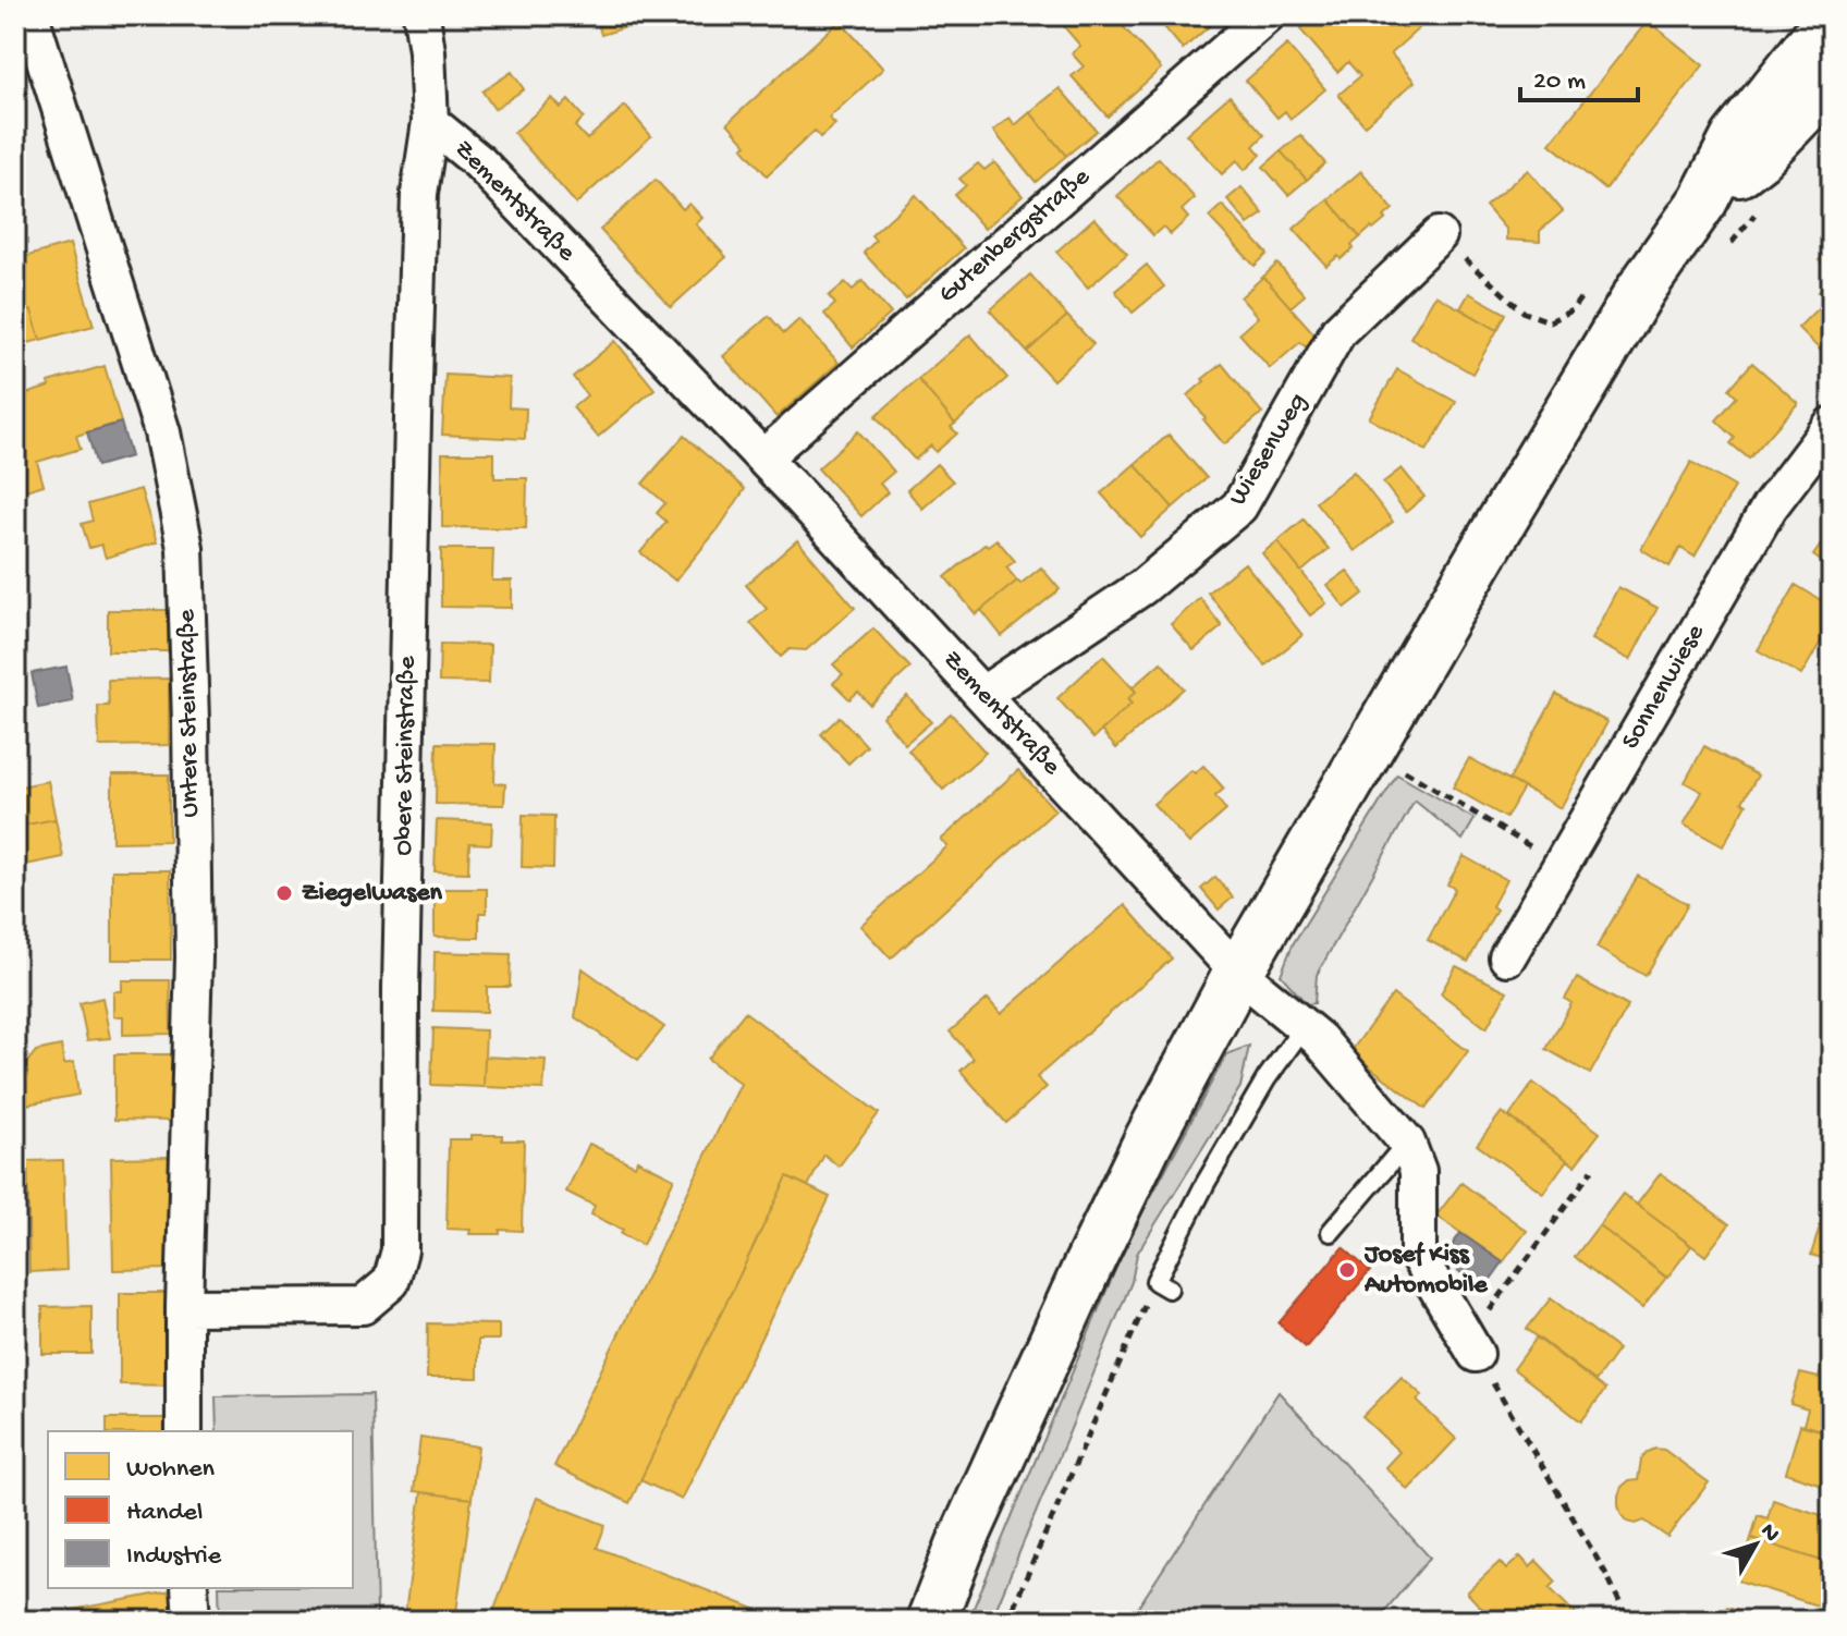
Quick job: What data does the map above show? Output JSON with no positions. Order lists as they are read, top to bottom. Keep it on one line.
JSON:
{"streets":{"street":["Zementstraße","Gutenbergstraße","Wiesenweg","Sonnenwiese","Untere Steinstraße","Obere Steinstraße"]},"crossings":[["Zementstraße","Gutenbergstraße"],["Zementstraße","Wiesenweg"],["Zementstraße","Obere Steinstraße"],["Untere Steinstraße","Obere Steinstraße"]],"places":["Ziegelwasen","Josef Kiss Automobile"],"legend":["Wohnen","Handel","Industrie"],"scale_bar":"20 m","north":"top right"}
